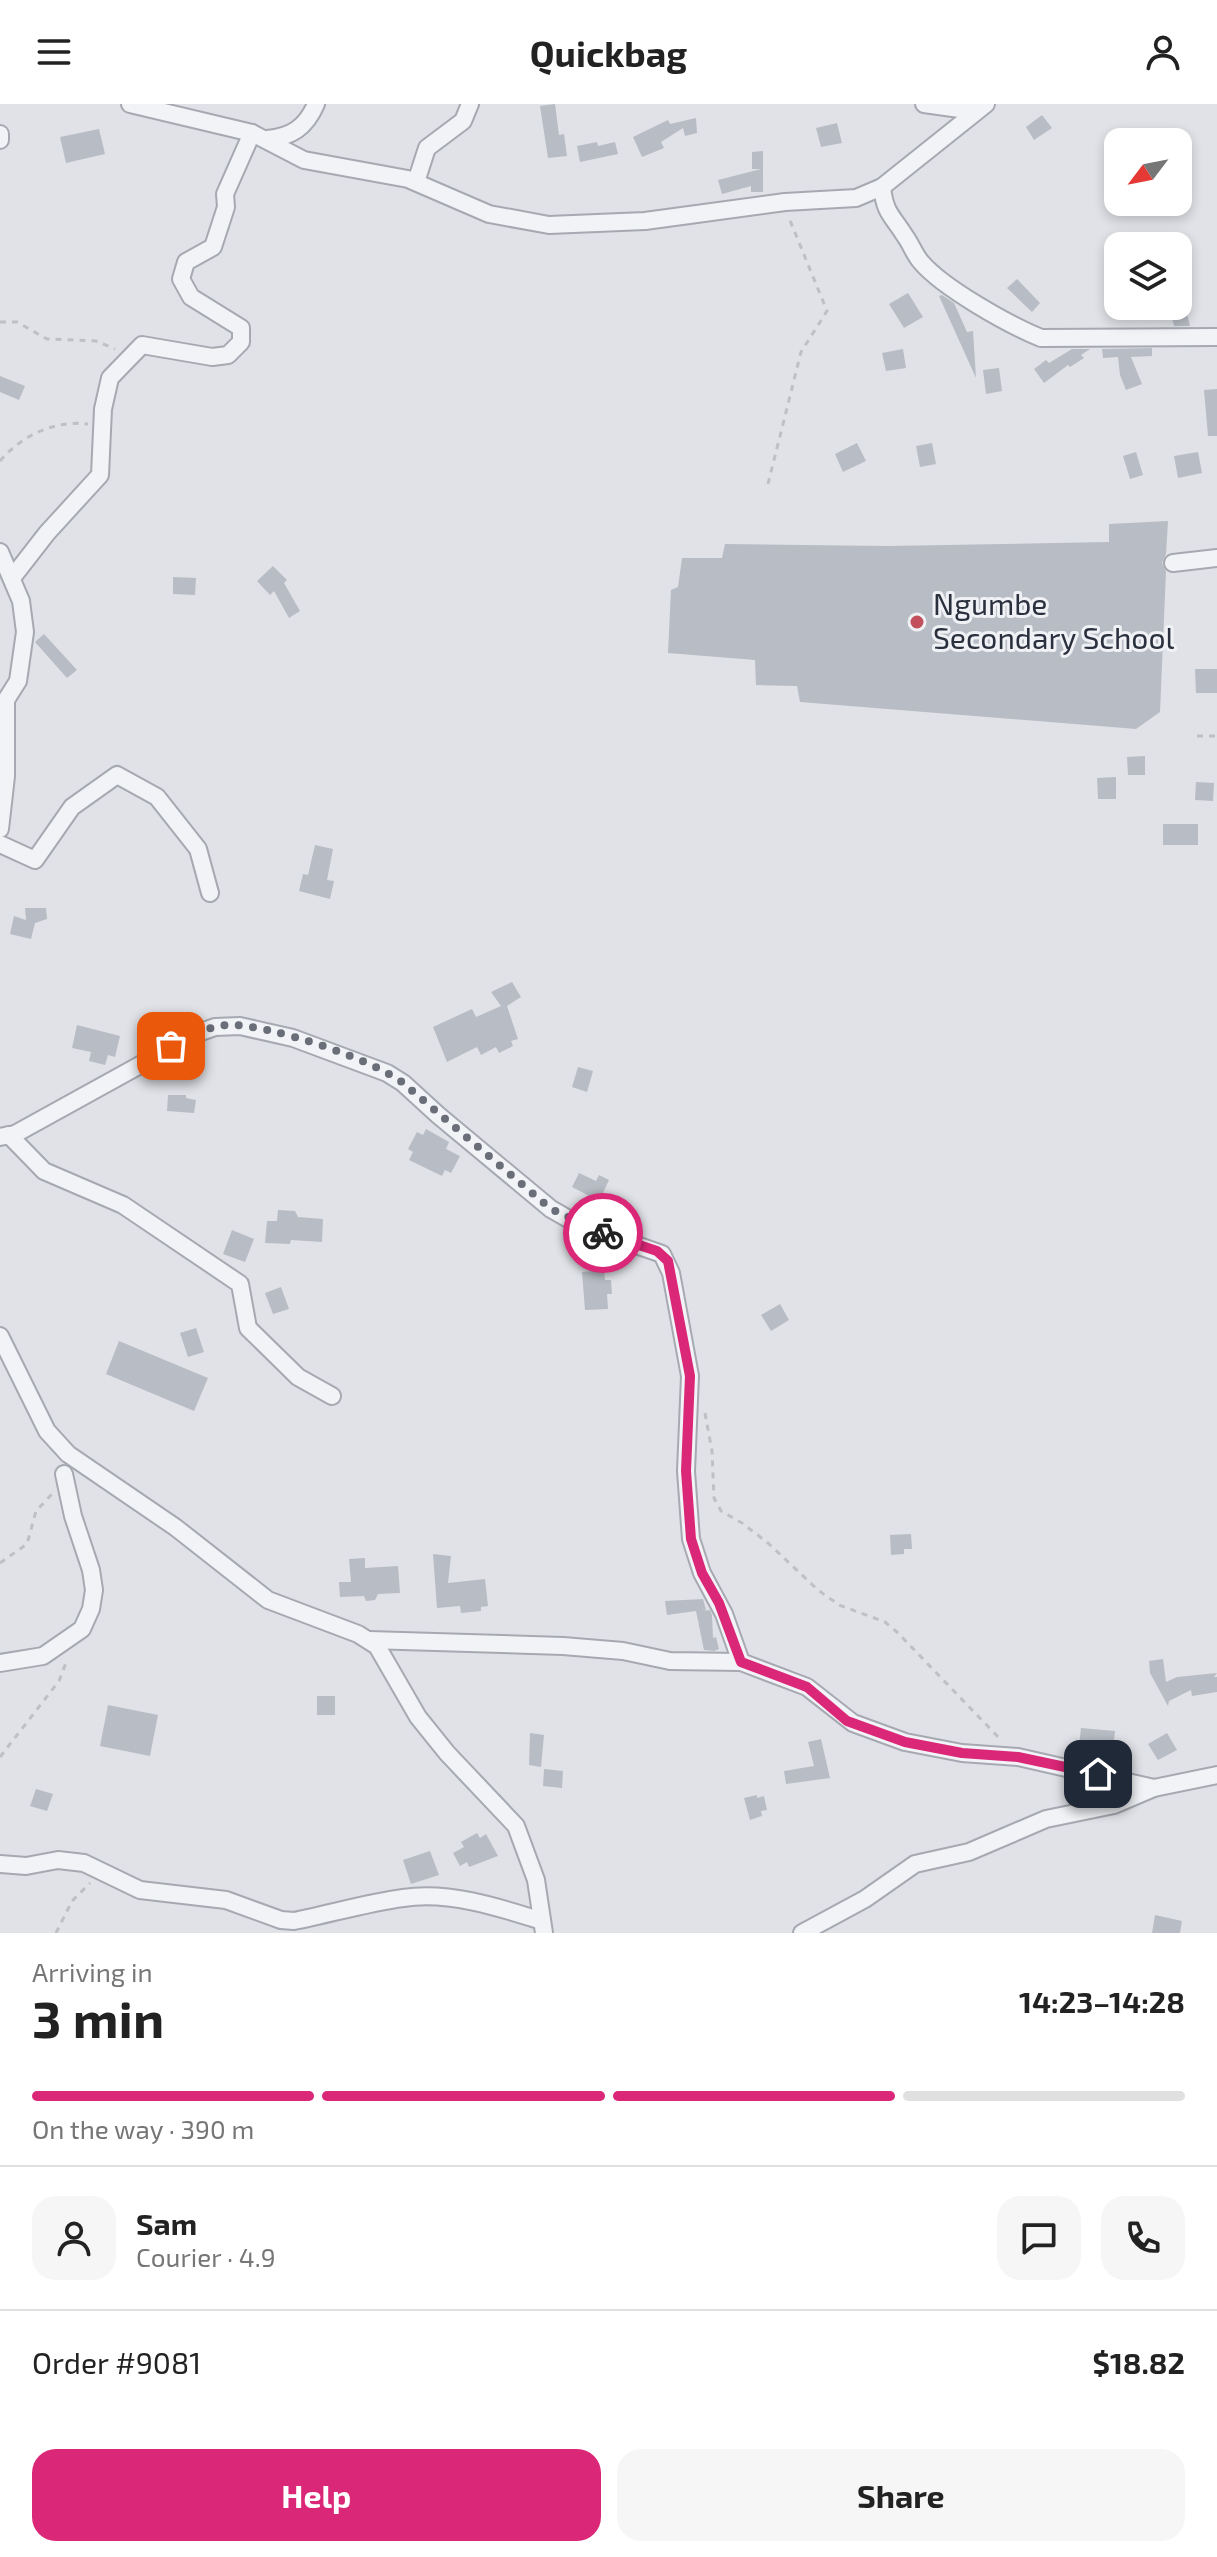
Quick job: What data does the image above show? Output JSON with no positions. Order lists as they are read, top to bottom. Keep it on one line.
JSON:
{"places":["Ngumbe Secondary School"],"north":"bottom left","page":{"header":"Quickbag","heading":["3 min","Arriving in","14:23–14:28"],"panel":["Sam","Courier · 4.9","Order #9081","$18.82"],"bar":"On the way · 390 m","buttons":["Help","Share"]}}
